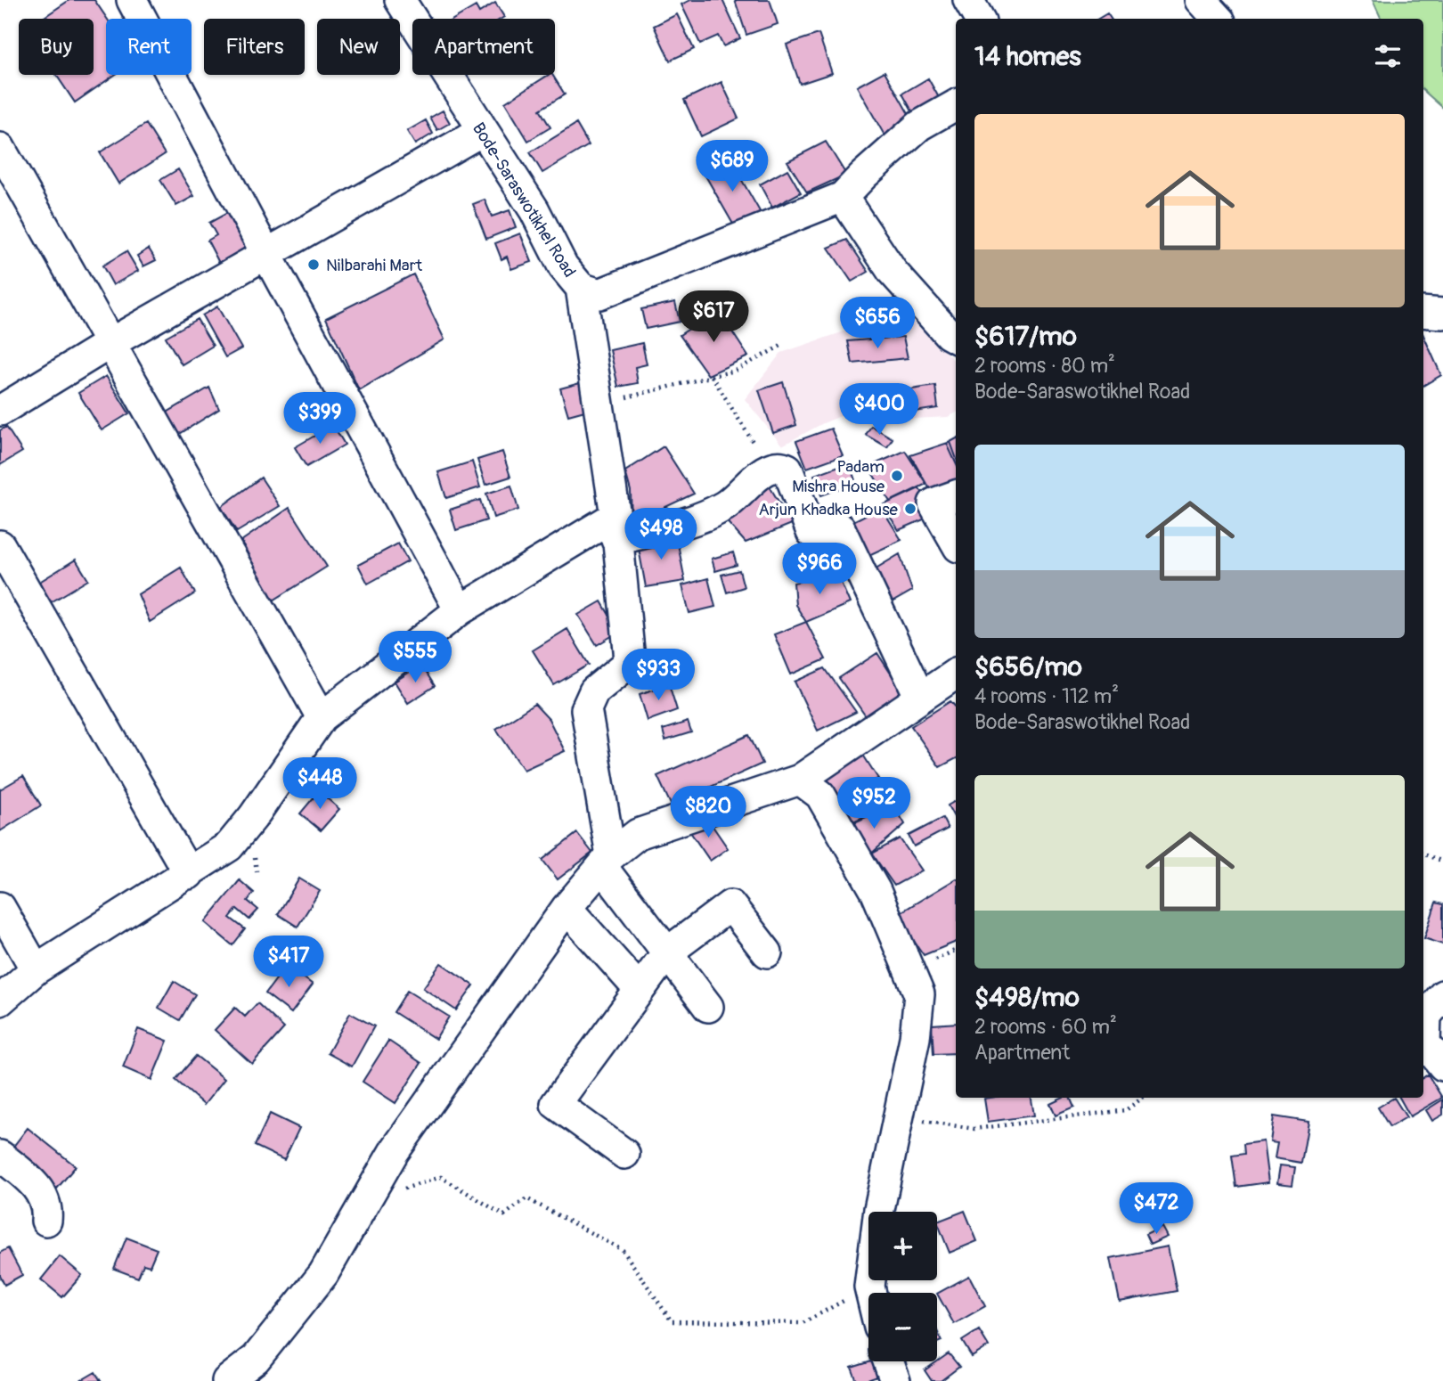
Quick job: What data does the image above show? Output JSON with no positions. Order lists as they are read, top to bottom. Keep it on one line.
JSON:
{"streets":{"street":["Bode-Saraswotikhel Road"]},"places":["Nilbarahi Mart","Padam Mishra House","Arjun Khadka House"],"page":{"chip":["Buy","Rent","Filters","New","Apartment"],"heading":"14 homes","list":[{"name":"$617/mo","note":"2 rooms · 80 m² · Bode-Saraswotikhel Road"},{"name":"$656/mo","note":"4 rooms · 112 m² · Bode-Saraswotikhel Road"},{"name":"$498/mo","note":"2 rooms · 60 m² · Apartment"}],"price":["$689","$617","$656","$400","$399","$498","$966","$555","$933","$448","$952","$820","$417","$472"],"map_buttons":["+","−"]}}
